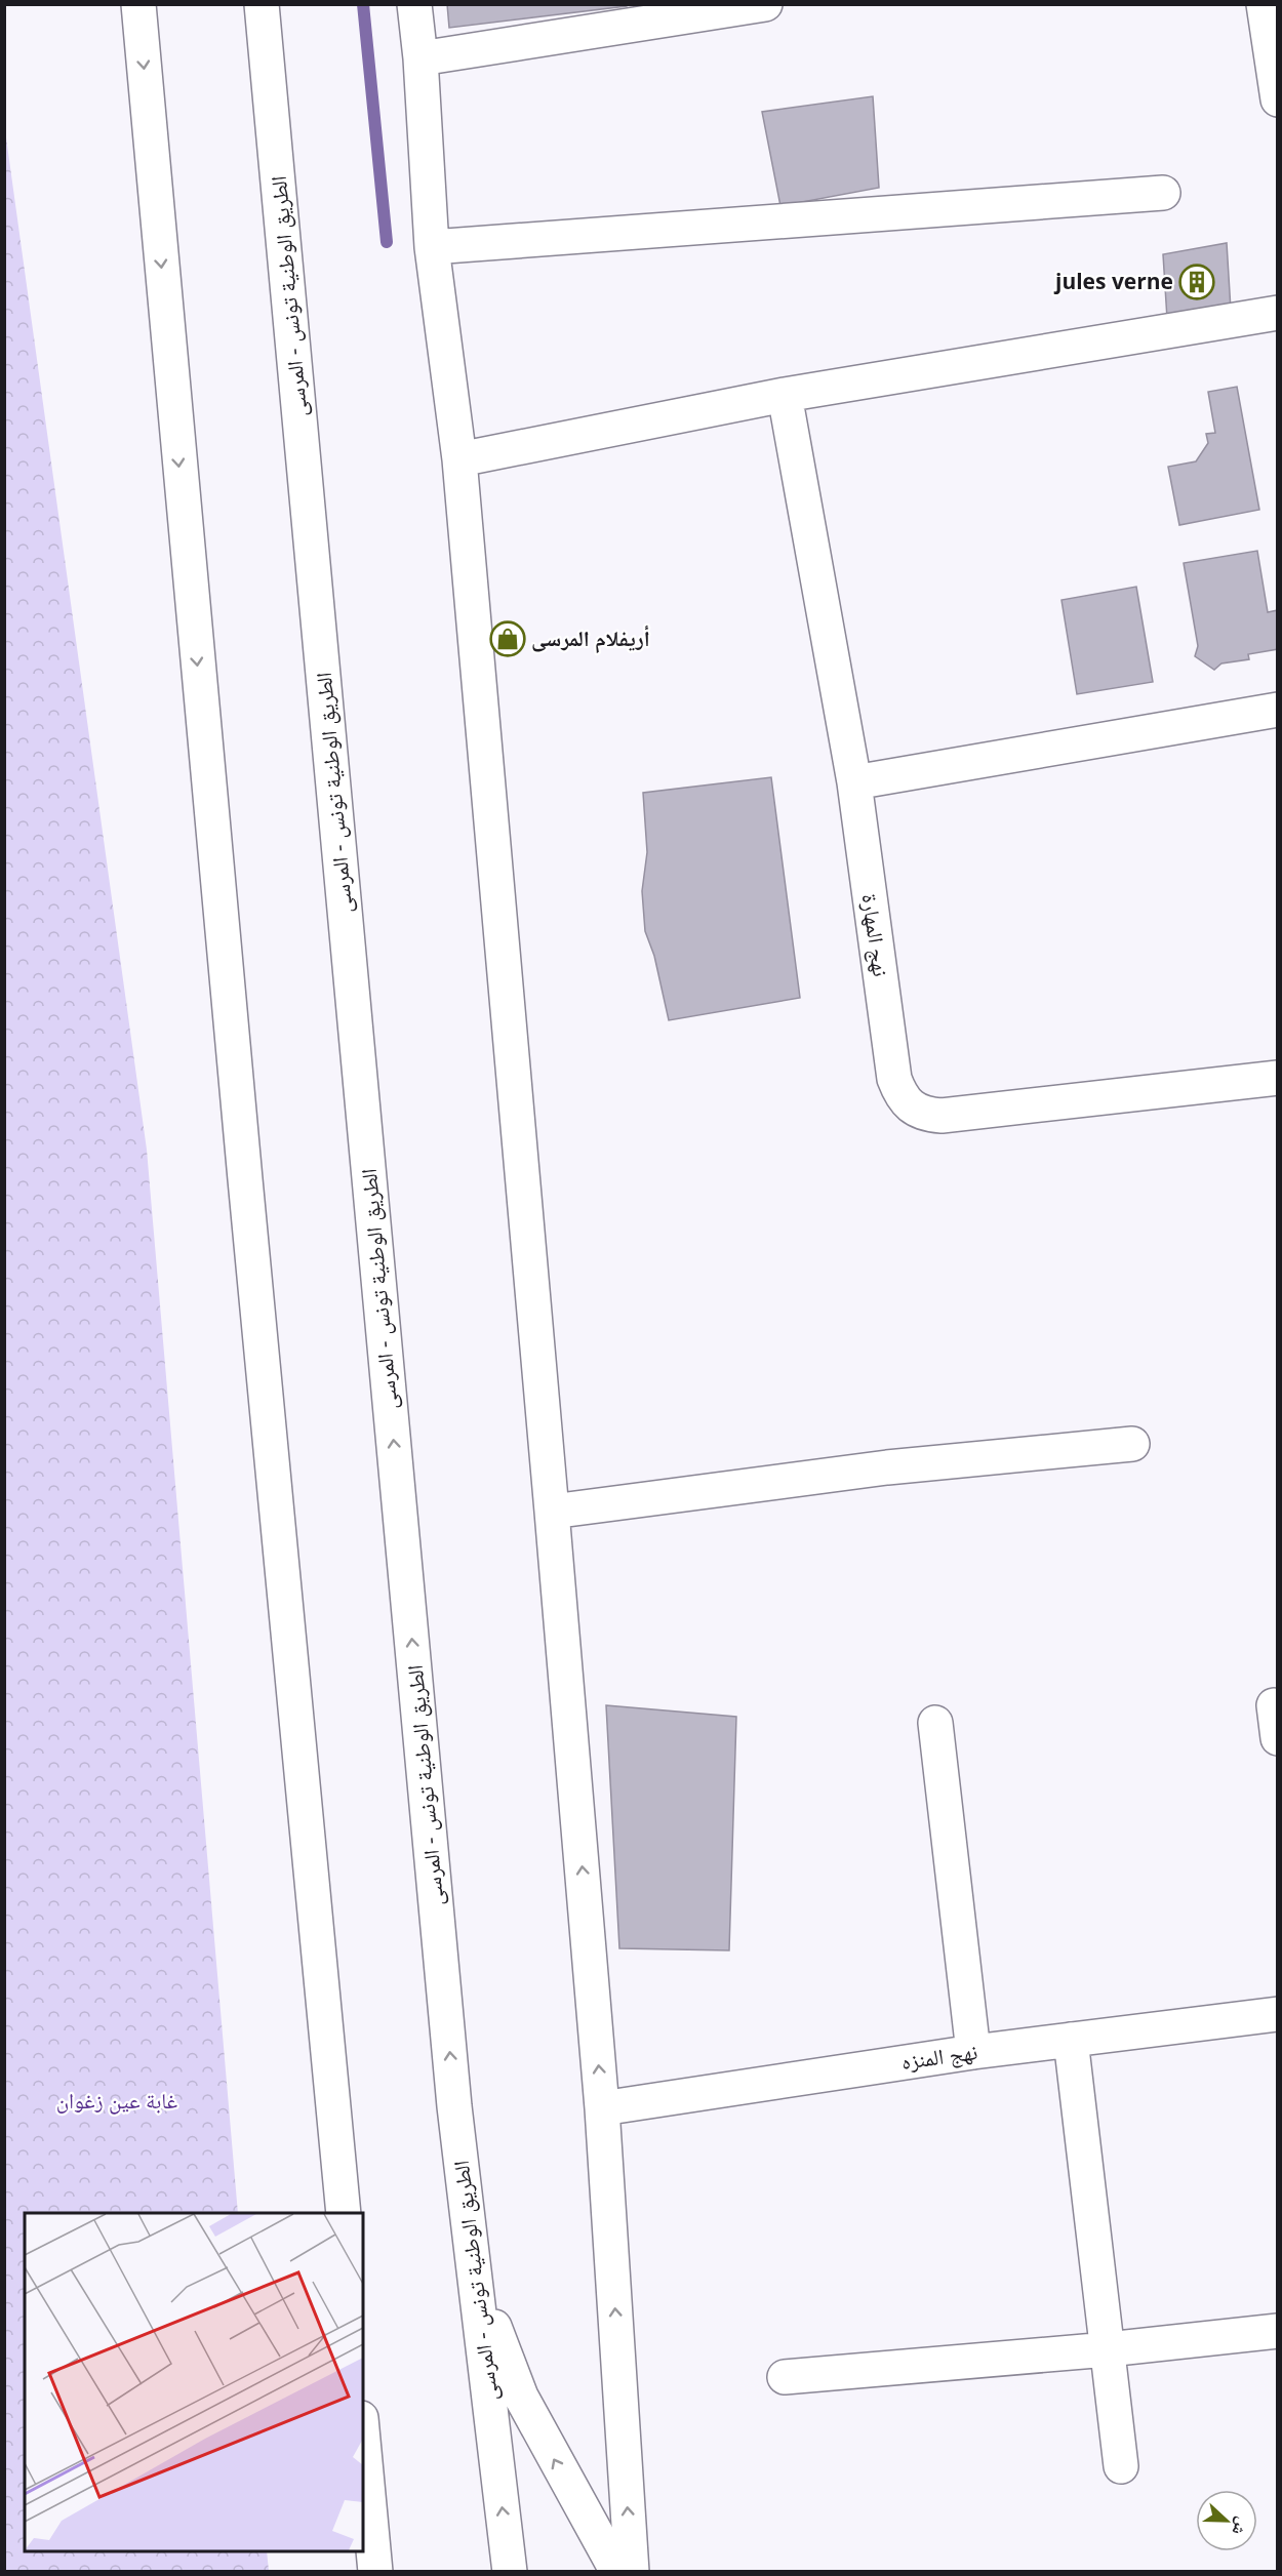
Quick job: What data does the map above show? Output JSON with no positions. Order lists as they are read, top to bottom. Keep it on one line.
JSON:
{"streets":{"main road":["الطريق الوطنية تونس - المرسى","نهج المهارة","نهج المنزه"]},"parks":["غابة عين زغوان"],"places":{"building":["jules verne"],"shop":["أريفلام المرسى"]},"north":"right"}
